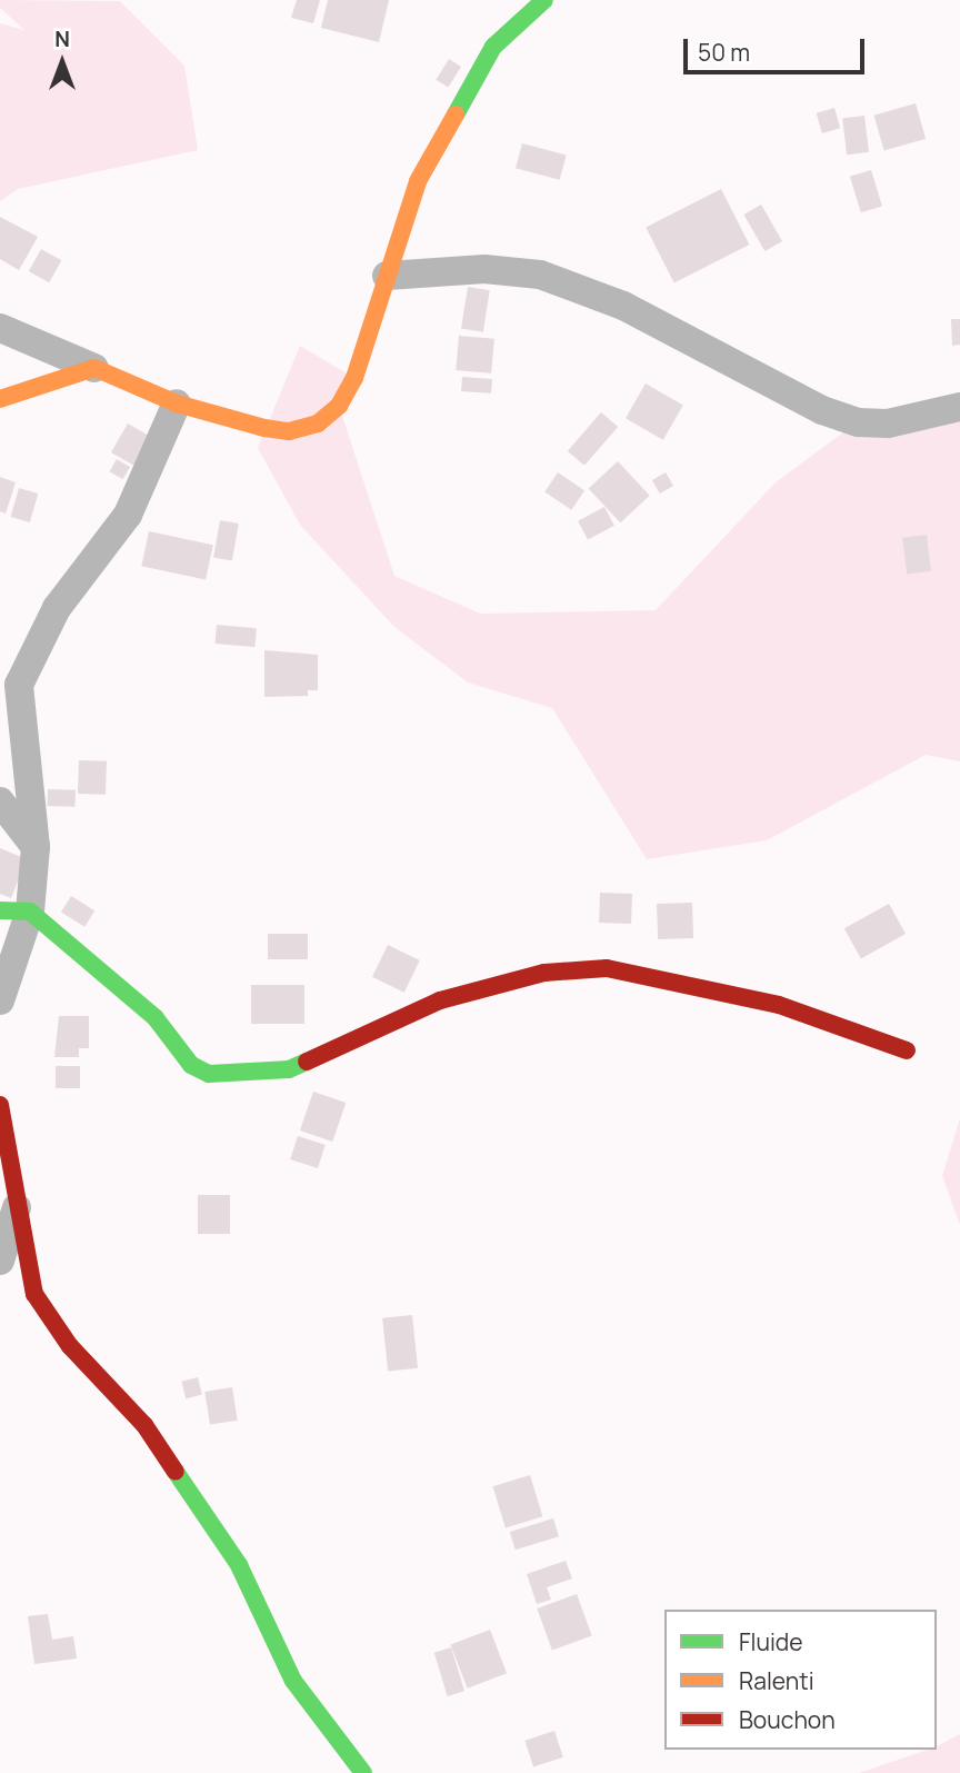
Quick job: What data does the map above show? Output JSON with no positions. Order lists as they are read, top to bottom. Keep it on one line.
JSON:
{"legend":["Fluide","Ralenti","Bouchon"],"scale_bar":"50 m","north":"top"}
